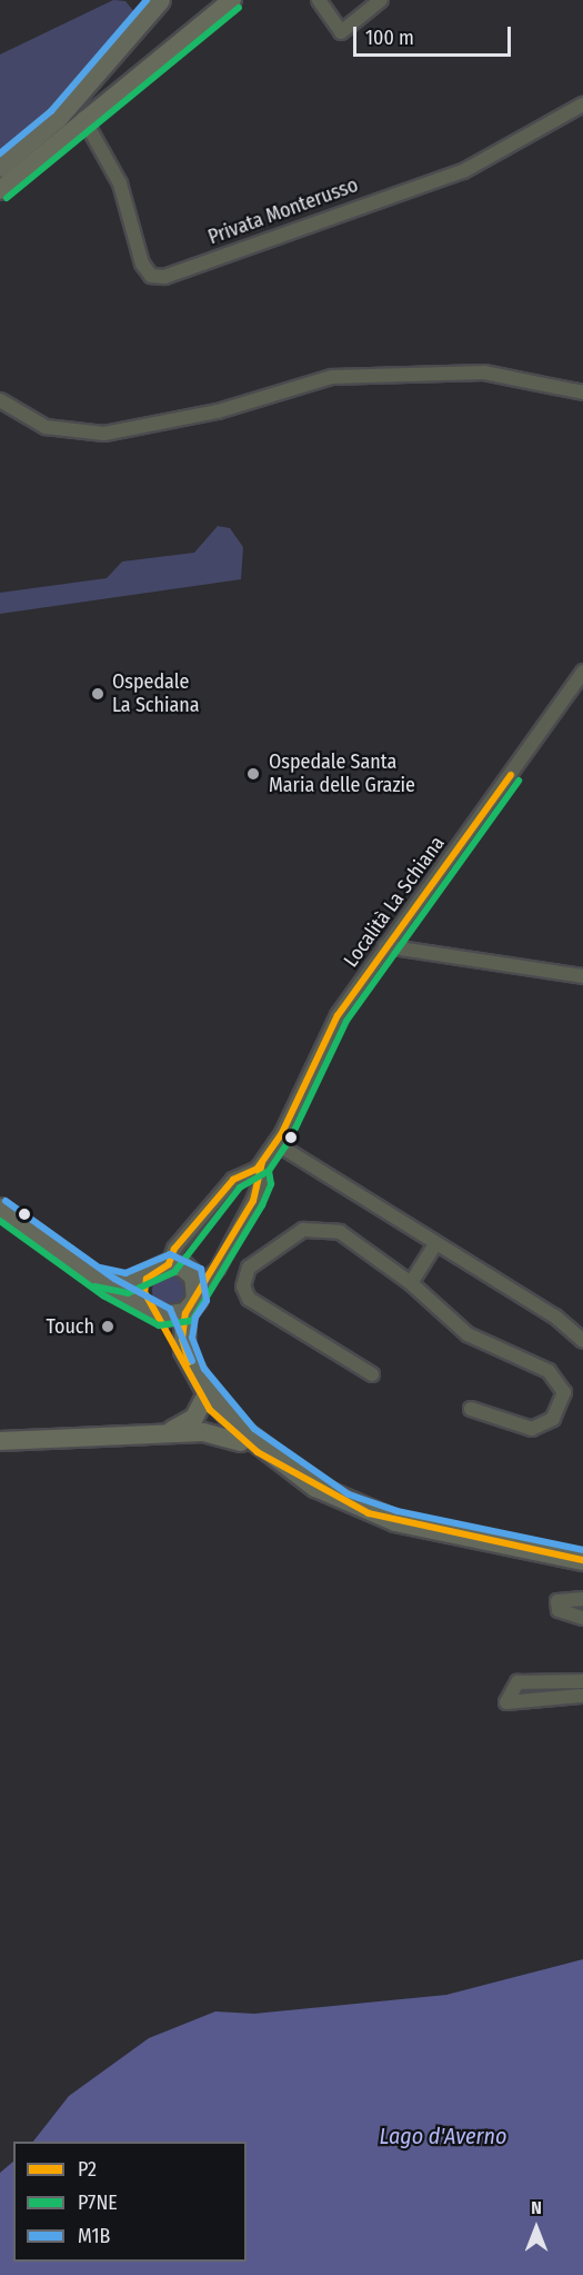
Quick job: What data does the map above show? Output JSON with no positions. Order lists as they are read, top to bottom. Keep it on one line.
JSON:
{"streets":{"street":["Privata Monterusso","Località La Schiana"]},"water":["Lago d'Averno"],"places":["Ospedale La Schiana","Ospedale Santa Maria delle Grazie","Touch"],"lines":["transit line M1B","transit line P7NE","transit line P2"],"legend":["P2","P7NE","M1B"],"scale_bar":"100 m","north":"top"}
